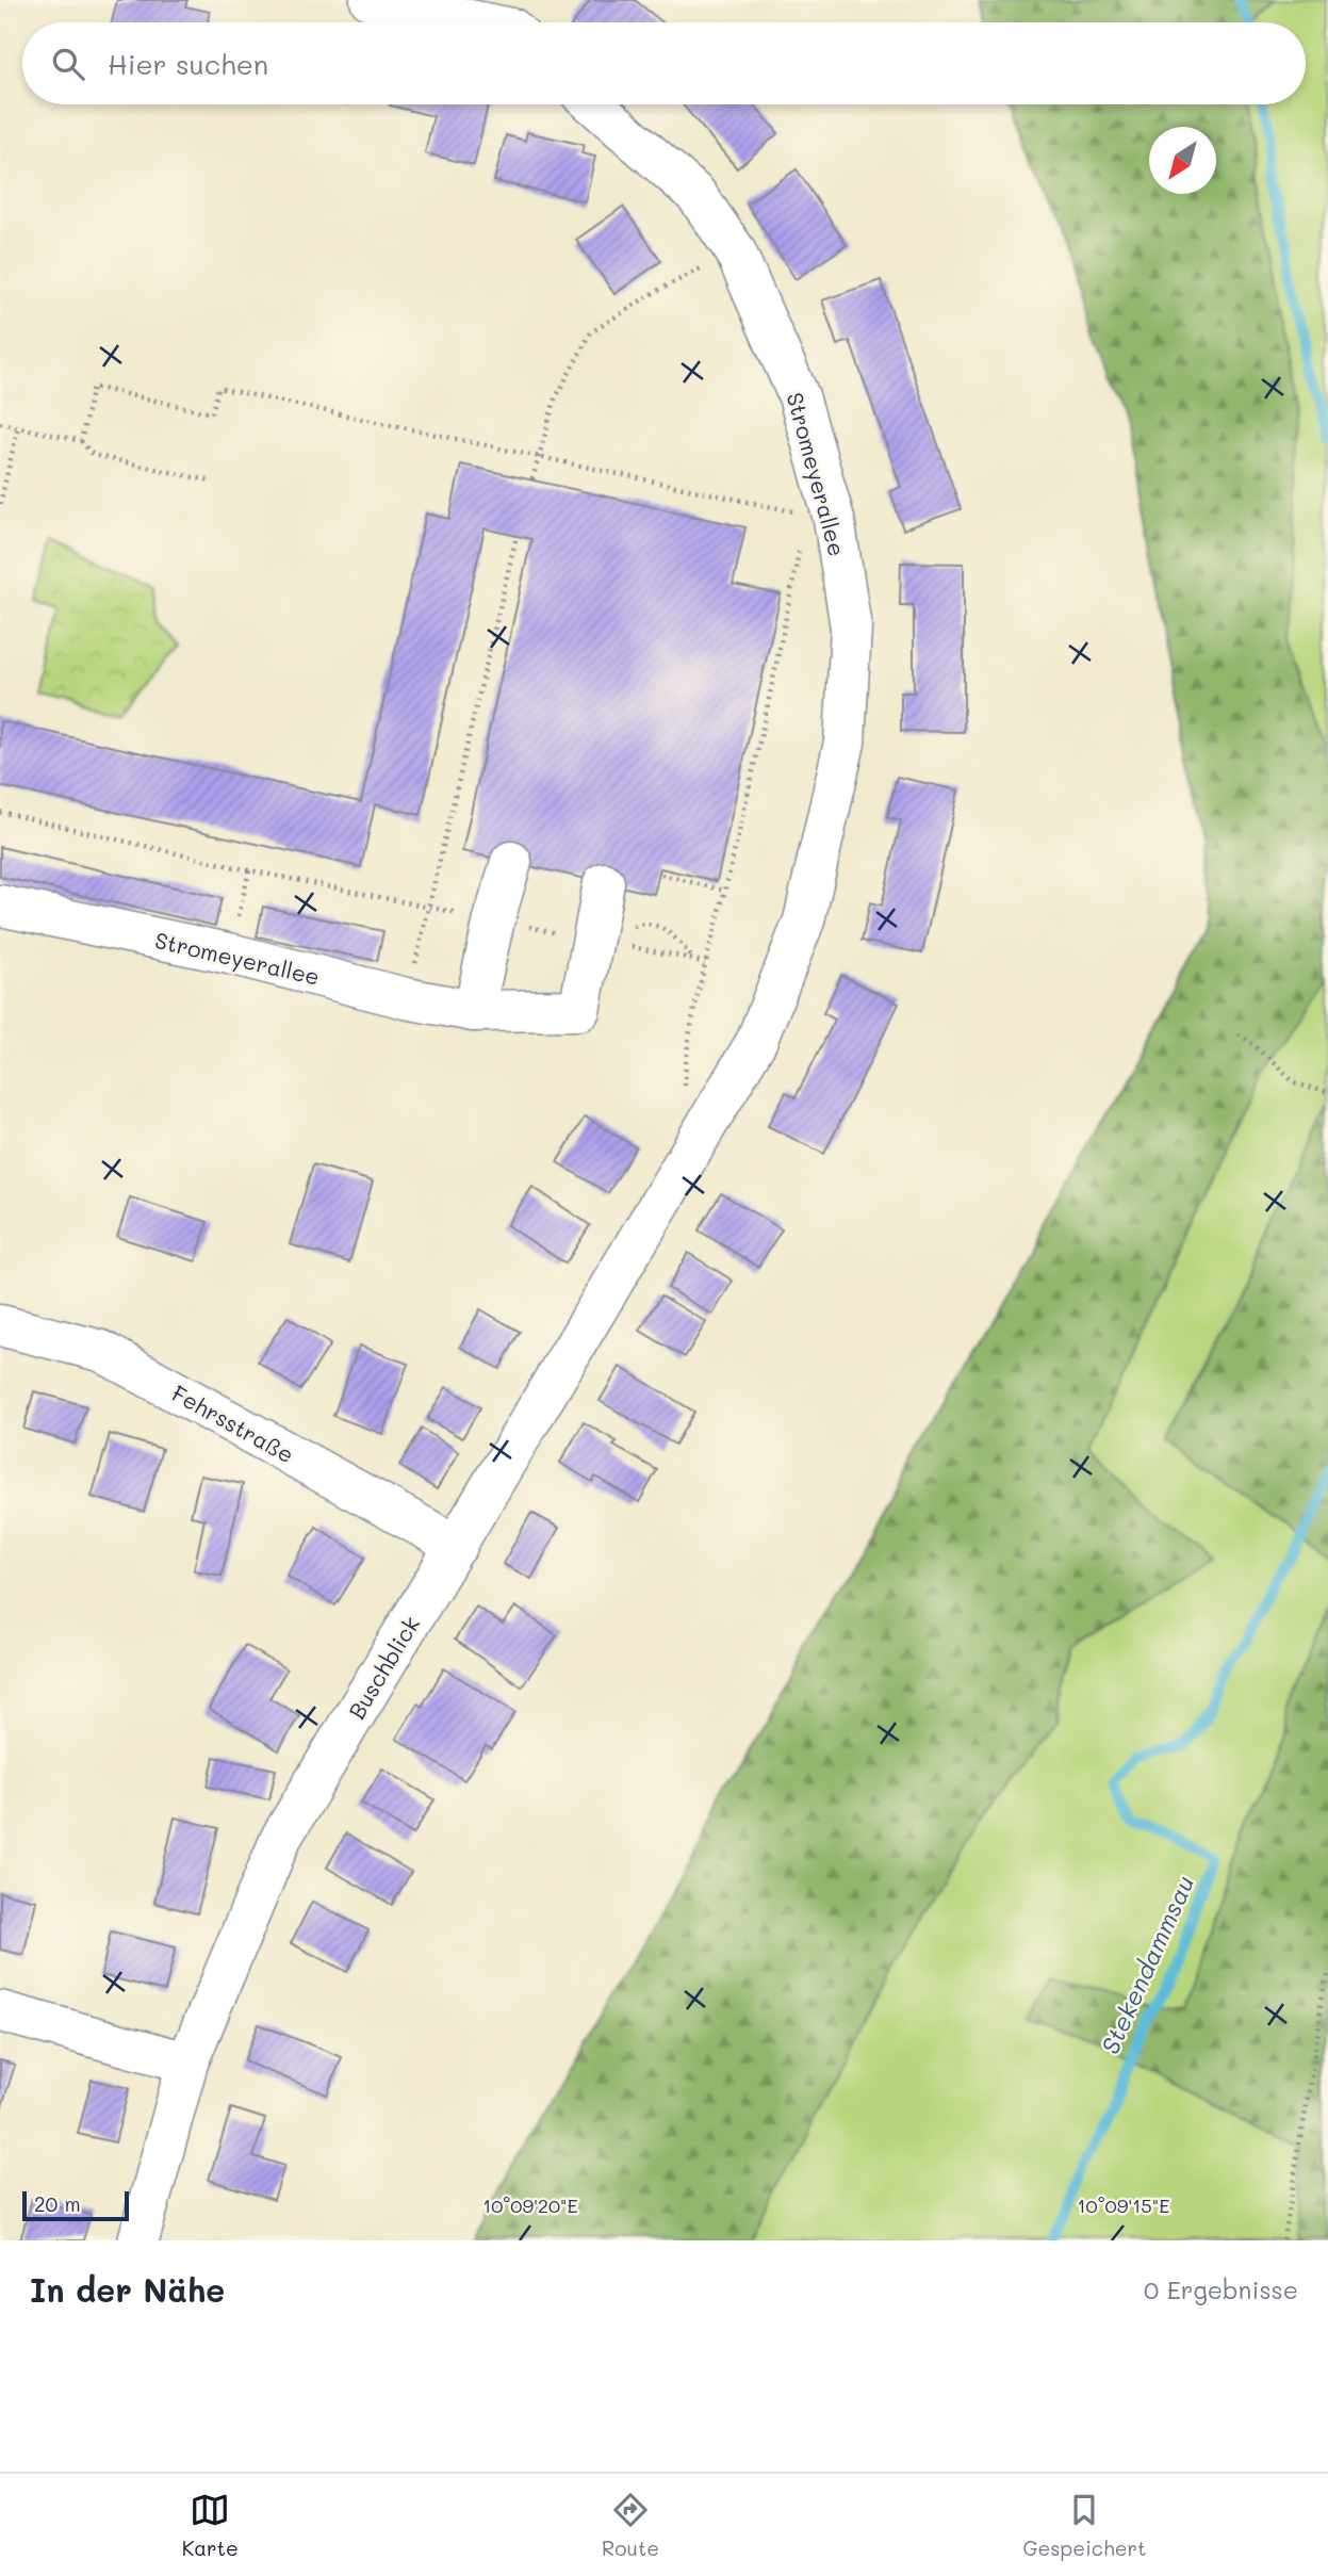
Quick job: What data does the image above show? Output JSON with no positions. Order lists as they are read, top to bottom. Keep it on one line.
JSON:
{"streets":{"street":["Stromeyerallee","Fehrsstraße","Buschblick"]},"crossings":[["Stromeyerallee","Buschblick"],["Fehrsstraße","Buschblick"]],"water":["Stekendammsau"],"scale_bar":"20 m","north":"bottom left","page":{"search":"Hier suchen","scale":"20 m","heading":["In der Nähe","0 Ergebnisse"],"nav":["Karte","Route","Gespeichert"]},"coordinates":["10°09'20\"E","10°09'15\"E"]}
